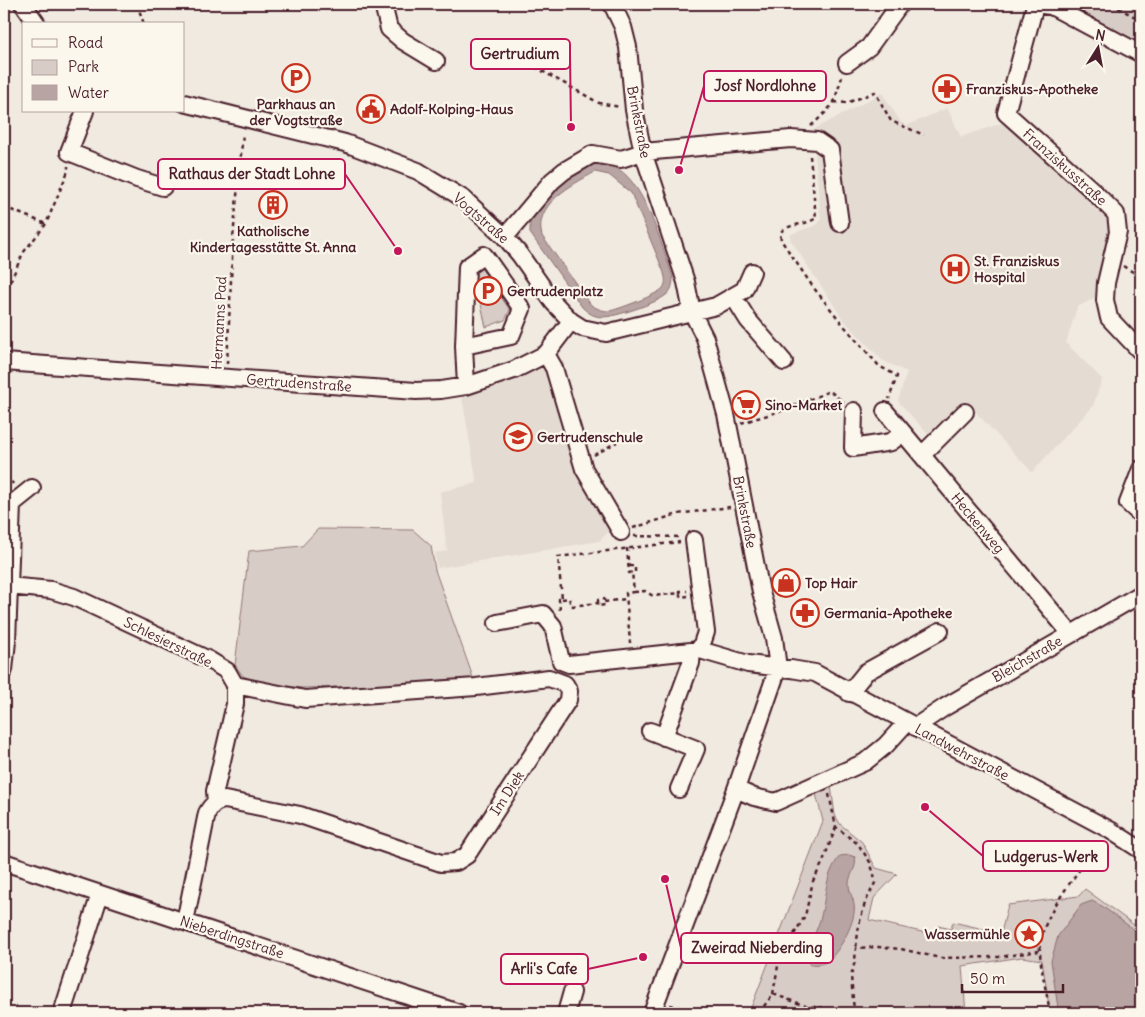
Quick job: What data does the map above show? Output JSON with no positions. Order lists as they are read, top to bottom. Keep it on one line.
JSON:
{"streets":{"street":["Brinkstraße","Franziskusstraße","Vogtstraße","Gertrudenstraße","Heckenweg","Schlesierstraße","Bleichstraße","Landwehrstraße","Im Diek","Nieberdingstraße"],"path":["Hermanns Pad"]},"crossings":[["Brinkstraße","Vogtstraße"],["Brinkstraße","Bleichstraße"],["Brinkstraße","Landwehrstraße"],["Vogtstraße","Hermanns Pad"],["Vogtstraße","Gertrudenstraße"],["Hermanns Pad","Gertrudenstraße"],["Heckenweg","Bleichstraße"],["Bleichstraße","Landwehrstraße"]],"places":{"parking":["Parkhaus an der Vogtstraße","Gertrudenplatz"],"pharmacy":["Franziskus-Apotheke","Germania-Apotheke"],"public building":["Adolf-Kolping-Haus"],"other":["Gertrudium","Josf Nordlohne","Rathaus der Stadt Lohne","Ludgerus-Werk","Zweirad Nieberding","Arli's Cafe"],"building":["Katholische Kindertagesstätte St. Anna"],"hospital":["St. Franziskus Hospital"],"supermarket":["Sino-Market"],"school or university":["Gertrudenschule"],"shop":["Top Hair"],"place":["Wassermühle"]},"legend":["Road","Park","Water"],"scale_bar":"50 m","north":"top"}
